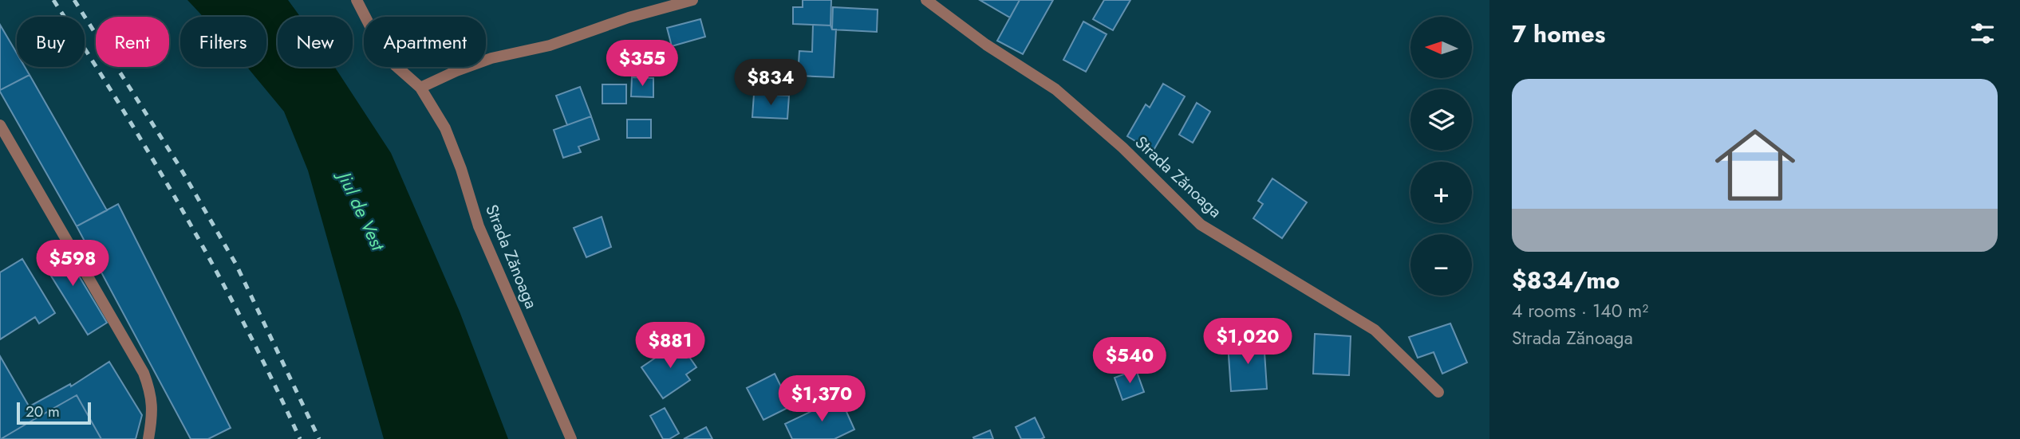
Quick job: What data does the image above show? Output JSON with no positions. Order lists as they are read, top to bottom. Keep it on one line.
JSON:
{"streets":{"street":["Strada Zănoaga"]},"water":["Jiul de Vest"],"scale_bar":"20 m","north":"left","page":{"heading":"7 homes","map_buttons":["+","−"],"chip":["Buy","Rent","Filters","New","Apartment"],"price":["$355","$834","$598","$1,020","$881","$540","$1,370"],"list":[{"name":"$834/mo","note":"4 rooms · 140 m² · Strada Zănoaga"}],"scale":"20 m"}}
